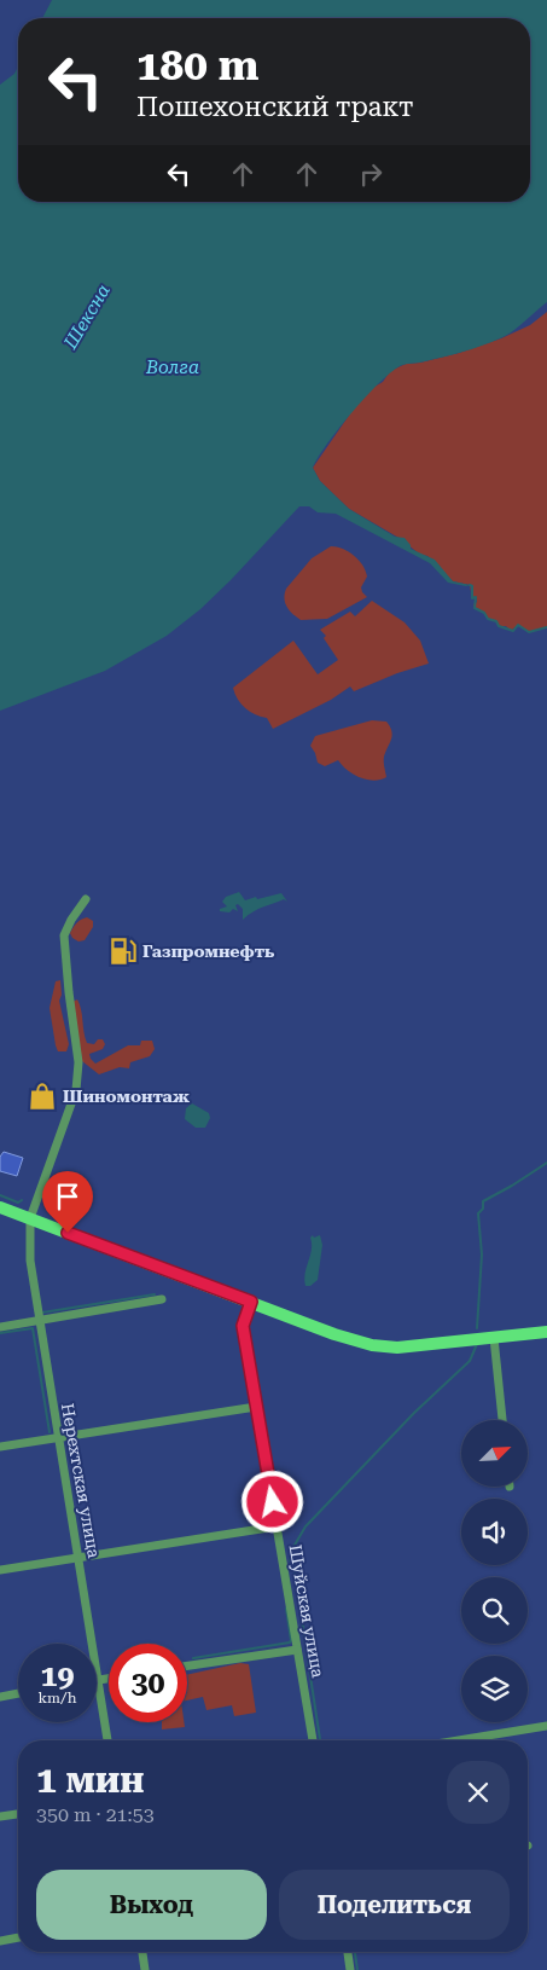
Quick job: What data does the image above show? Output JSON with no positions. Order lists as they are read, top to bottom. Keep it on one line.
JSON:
{"streets":{"street":["Нерехтская улица","Шуйская улица"]},"water":["Шексна","Волга"],"places":{"fuel station":["Газпромнефть"],"shop":["Шиномонтаж"]},"north":"top right","page":{"turn":["180 m","Пошехонский тракт"],"speed":"19 km/h","limit":"30","heading":["1 мин","350 m · 21:53"],"buttons":["Выход","Поделиться"]}}
